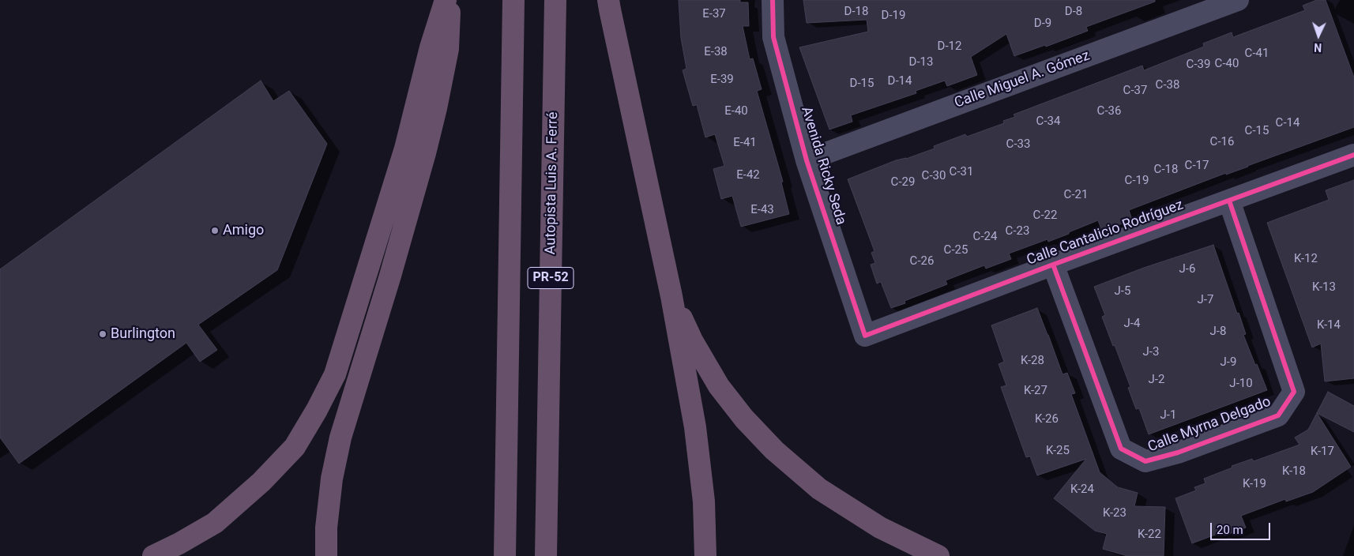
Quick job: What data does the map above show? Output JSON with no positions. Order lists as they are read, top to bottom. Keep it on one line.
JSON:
{"streets":{"highway":["Autopista Luis A. Ferré","PR-52"],"street":["Calle Miguel A. Gómez","Avenida Ricky Seda","Calle Cantalicio Rodríguez","Calle Myrna Delgado"]},"crossings":[["Calle Miguel A. Gómez","Avenida Ricky Seda"],["Avenida Ricky Seda","Calle Cantalicio Rodríguez"],["Calle Cantalicio Rodríguez","Calle Myrna Delgado"]],"places":["Amigo","Burlington"],"house_numbers":["D-18","D-8","E-37","D-19","D-9","D-12","E-38","C-41","D-13","C-40","C-39","E-39","D-14","D-15","C-38","C-37","E-40","C-36","C-34","C-14","C-15","C-16","E-41","C-33","C-17","C-18","C-31","E-42","C-30","C-19","C-29","C-21","E-43","C-22","C-23","C-24","C-25","K-12","C-26","J-6","K-13","J-5","J-7","J-4","K-14","J-8","J-3","K-28","J-9","J-2","J-10","K-27","J-1","K-26","K-25","K-17","K-18","K-19","K-24","K-23","K-22"],"scale_bar":"20 m","north":"bottom"}
